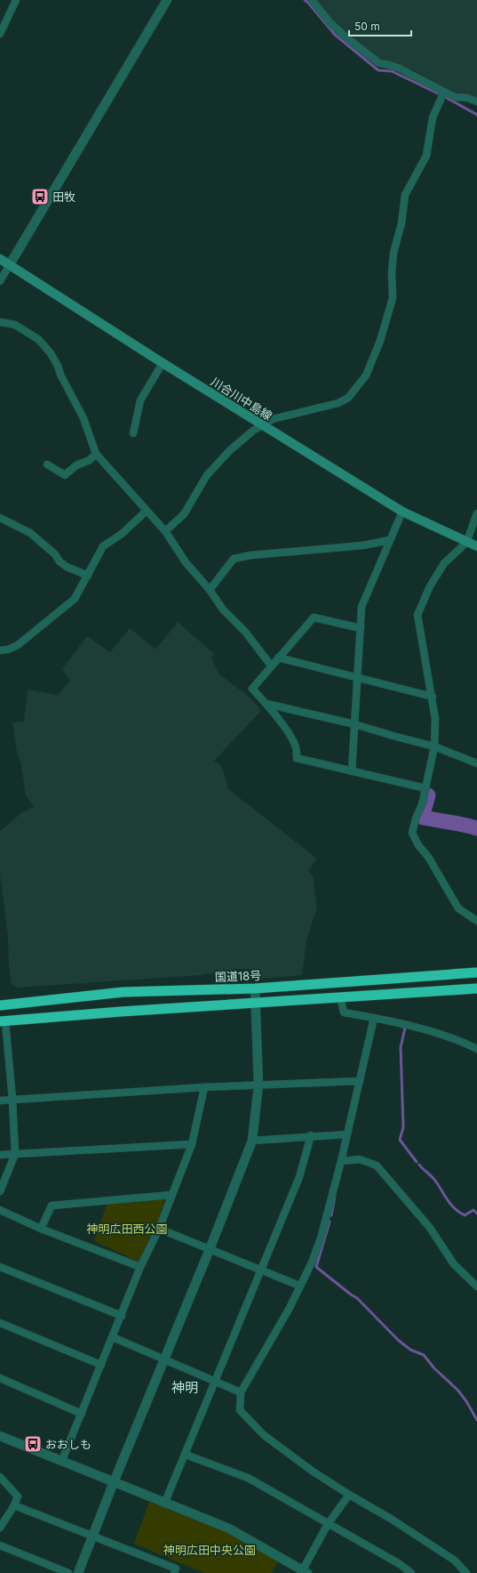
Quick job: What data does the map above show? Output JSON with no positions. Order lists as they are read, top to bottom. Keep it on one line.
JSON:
{"streets":{"highway":["国道18号"],"main road":["川合川中島線"]},"districts":["神明"],"parks":["神明広田西公園","神明広田中央公園"],"places":{"bus stop":["田牧","おおしも"]},"scale_bar":"50 m"}
